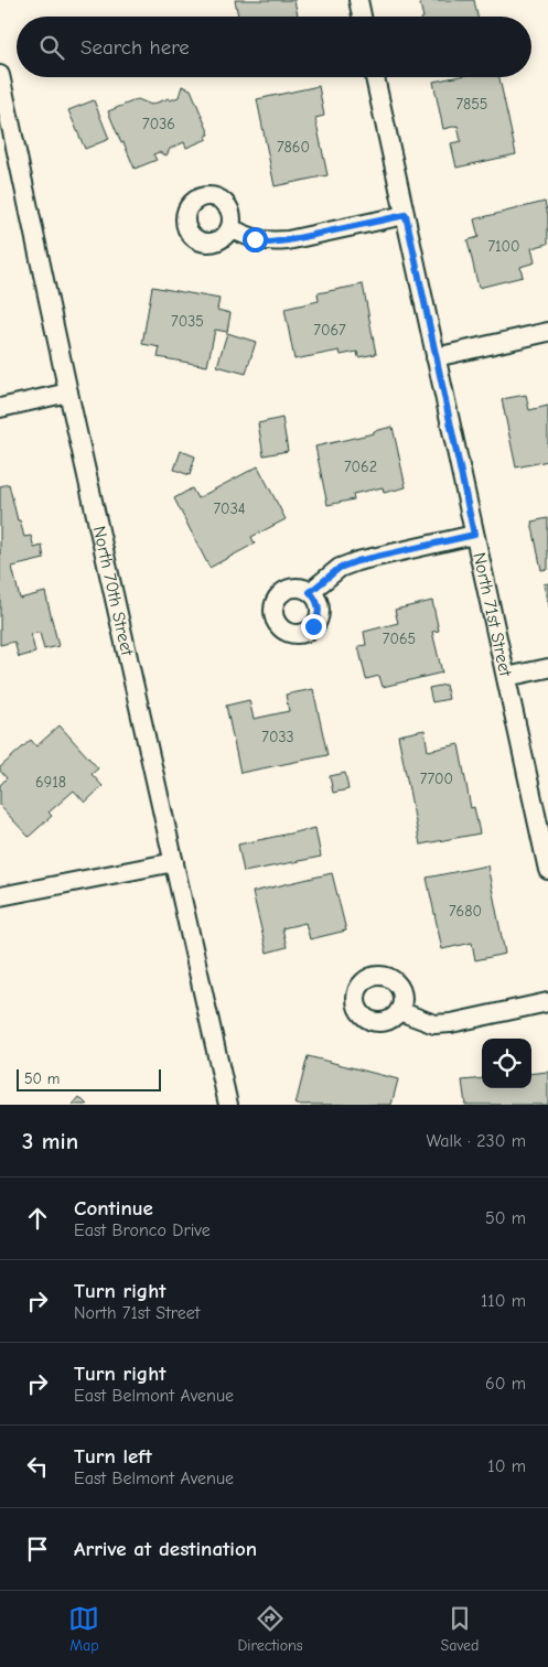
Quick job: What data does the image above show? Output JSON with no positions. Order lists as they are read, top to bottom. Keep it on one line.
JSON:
{"streets":{"street":["North 70th Street","North 71st Street"]},"house_numbers":["7855","7036","7860","7100","7035","7067","7062","7034","7065","7033","7700","6918","7680"],"scale_bar":"50 m","page":{"search":"Search here","scale":"50 m","heading":["3 min","Walk · 230 m"],"list":[["Continue","East Bronco Drive","50 m"],["Turn right","North 71st Street","110 m"],["Turn right","East Belmont Avenue","60 m"],["Turn left","East Belmont Avenue","10 m"],"Arrive at destination"],"nav":["Map","Directions","Saved"]}}
